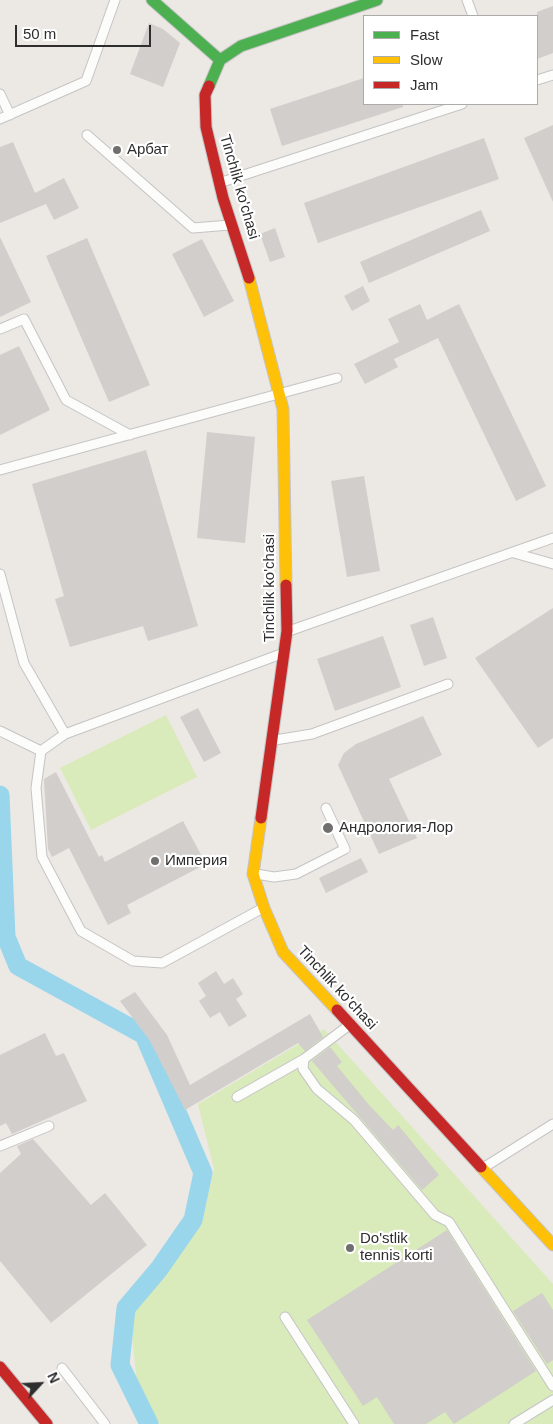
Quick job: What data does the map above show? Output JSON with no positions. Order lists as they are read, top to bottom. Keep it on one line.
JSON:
{"streets":{"street":["Tinchlik ko'chasi"]},"places":["Арбат","Андрология-Лор","Империя","Do'stlik tennis korti"],"legend":["Fast","Slow","Jam"],"scale_bar":"50 m","north":"top right"}
